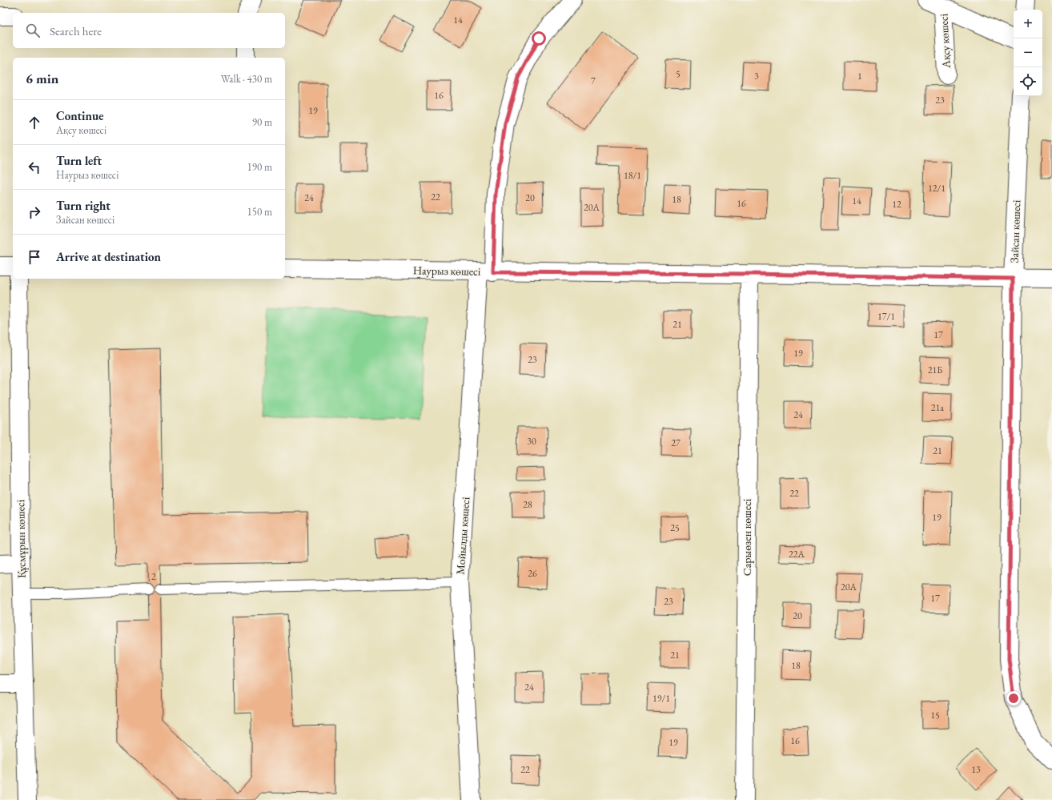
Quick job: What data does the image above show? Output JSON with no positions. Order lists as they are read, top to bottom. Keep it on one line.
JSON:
{"streets":{"street":["Ақсу көшесі","Зайсан көшесі","Наурыз көшесі","Мойылды көшесі","Сарыөзен көшесі","Құсмұрын көшесі"]},"crossings":[["Зайсан көшесі","Наурыз көшесі"],["Наурыз көшесі","Мойылды көшесі"],["Наурыз көшесі","Сарыөзен көшесі"]],"house_numbers":["14","5","3","1","7","16","23","19","18/1","12/1","22","24","20","18","14","16","12","20А","17/1","21","17","19","23","21Б","21а","24","30","27","21","22","28","19","25","22А","26","2","20А","17","23","20","21","18","24","19/1","15","16","19","22","13"],"page":{"map_buttons":["+","−"],"search":"Search here","heading":["6 min","Walk · 430 m"],"list":[["Continue","Ақсу көшесі","90 m"],["Turn left","Наурыз көшесі","190 m"],["Turn right","Зайсан көшесі","150 m"],"Arrive at destination"]}}
